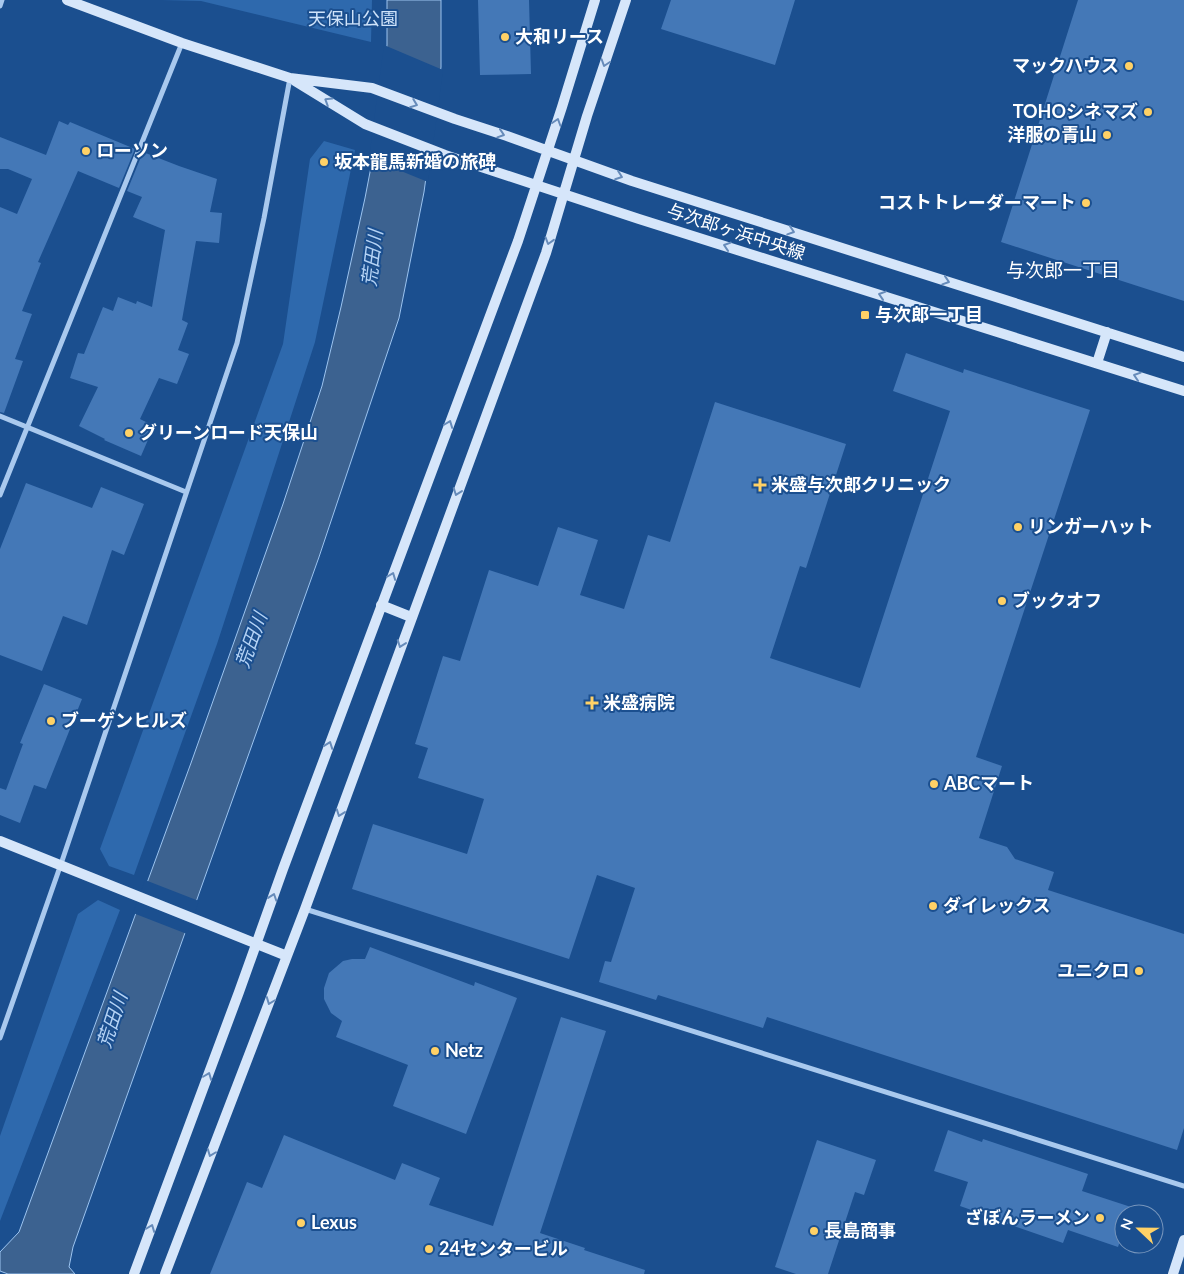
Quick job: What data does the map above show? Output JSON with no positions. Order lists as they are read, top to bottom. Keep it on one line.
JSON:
{"streets":{"street":["与次郎ヶ浜中央線"]},"districts":["与次郎一丁目"],"water":["荒田川"],"parks":["天保山公園"],"places":{"other":["大和リース","マックハウス","TOHOシネマズ","洋服の青山","ローソン","坂本龍馬新婚の旅碑","コストトレーダーマート","グリーンロード天保山","リンガーハット","ブックオフ","ブーゲンヒルズ","ABCマート","ダイレックス","ユニクロ","Netz","ざぼんラーメン","Lexus","長島商事","24センタービル"],"transit":["与次郎一丁目"],"health":["米盛与次郎クリニック","米盛病院"]},"north":"left"}
